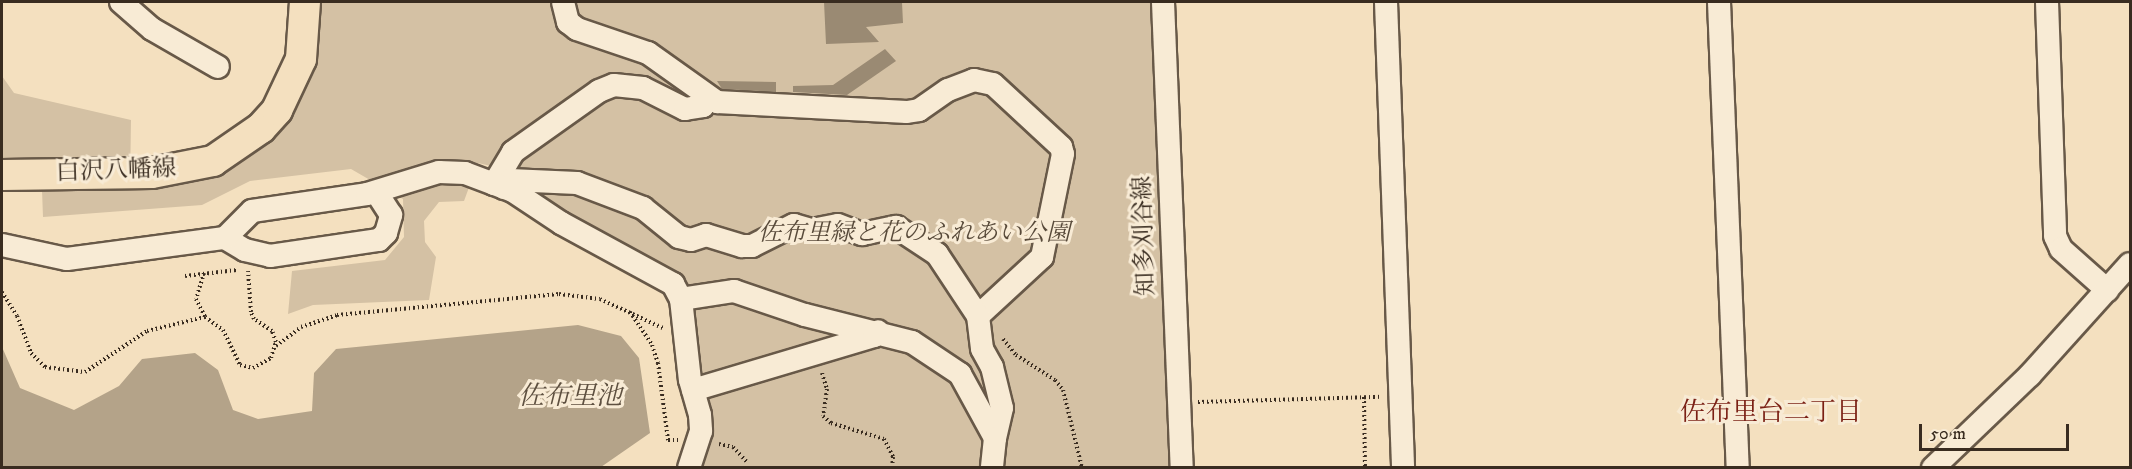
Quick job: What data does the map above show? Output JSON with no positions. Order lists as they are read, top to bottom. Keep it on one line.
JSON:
{"streets":{"main road":["白沢八幡線"],"street":["知多刈谷線"]},"districts":["佐布里台二丁目"],"water":["佐布里池"],"parks":["佐布里緑と花のふれあい公園"],"scale_bar":"50 m"}
